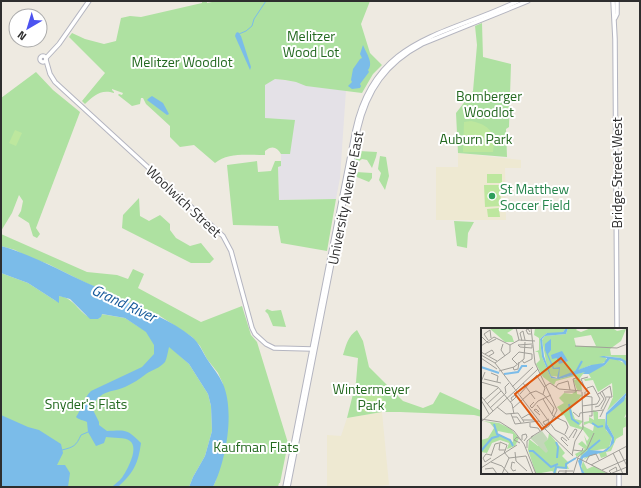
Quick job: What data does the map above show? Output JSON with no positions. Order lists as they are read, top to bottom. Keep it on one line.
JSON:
{"streets":{"main road":["Bridge Street West","University Avenue East","Woolwich Street"]},"crossings":[["University Avenue East","Woolwich Street"]],"water":["Grand River"],"parks":["Melitzer Wood Lot","Melitzer Woodlot","Bomberger Woodlot","Auburn Park","Wintermeyer Park","Snyder's Flats","Kaufman Flats"],"places":["St Matthew Soccer Field"],"north":"bottom left"}
